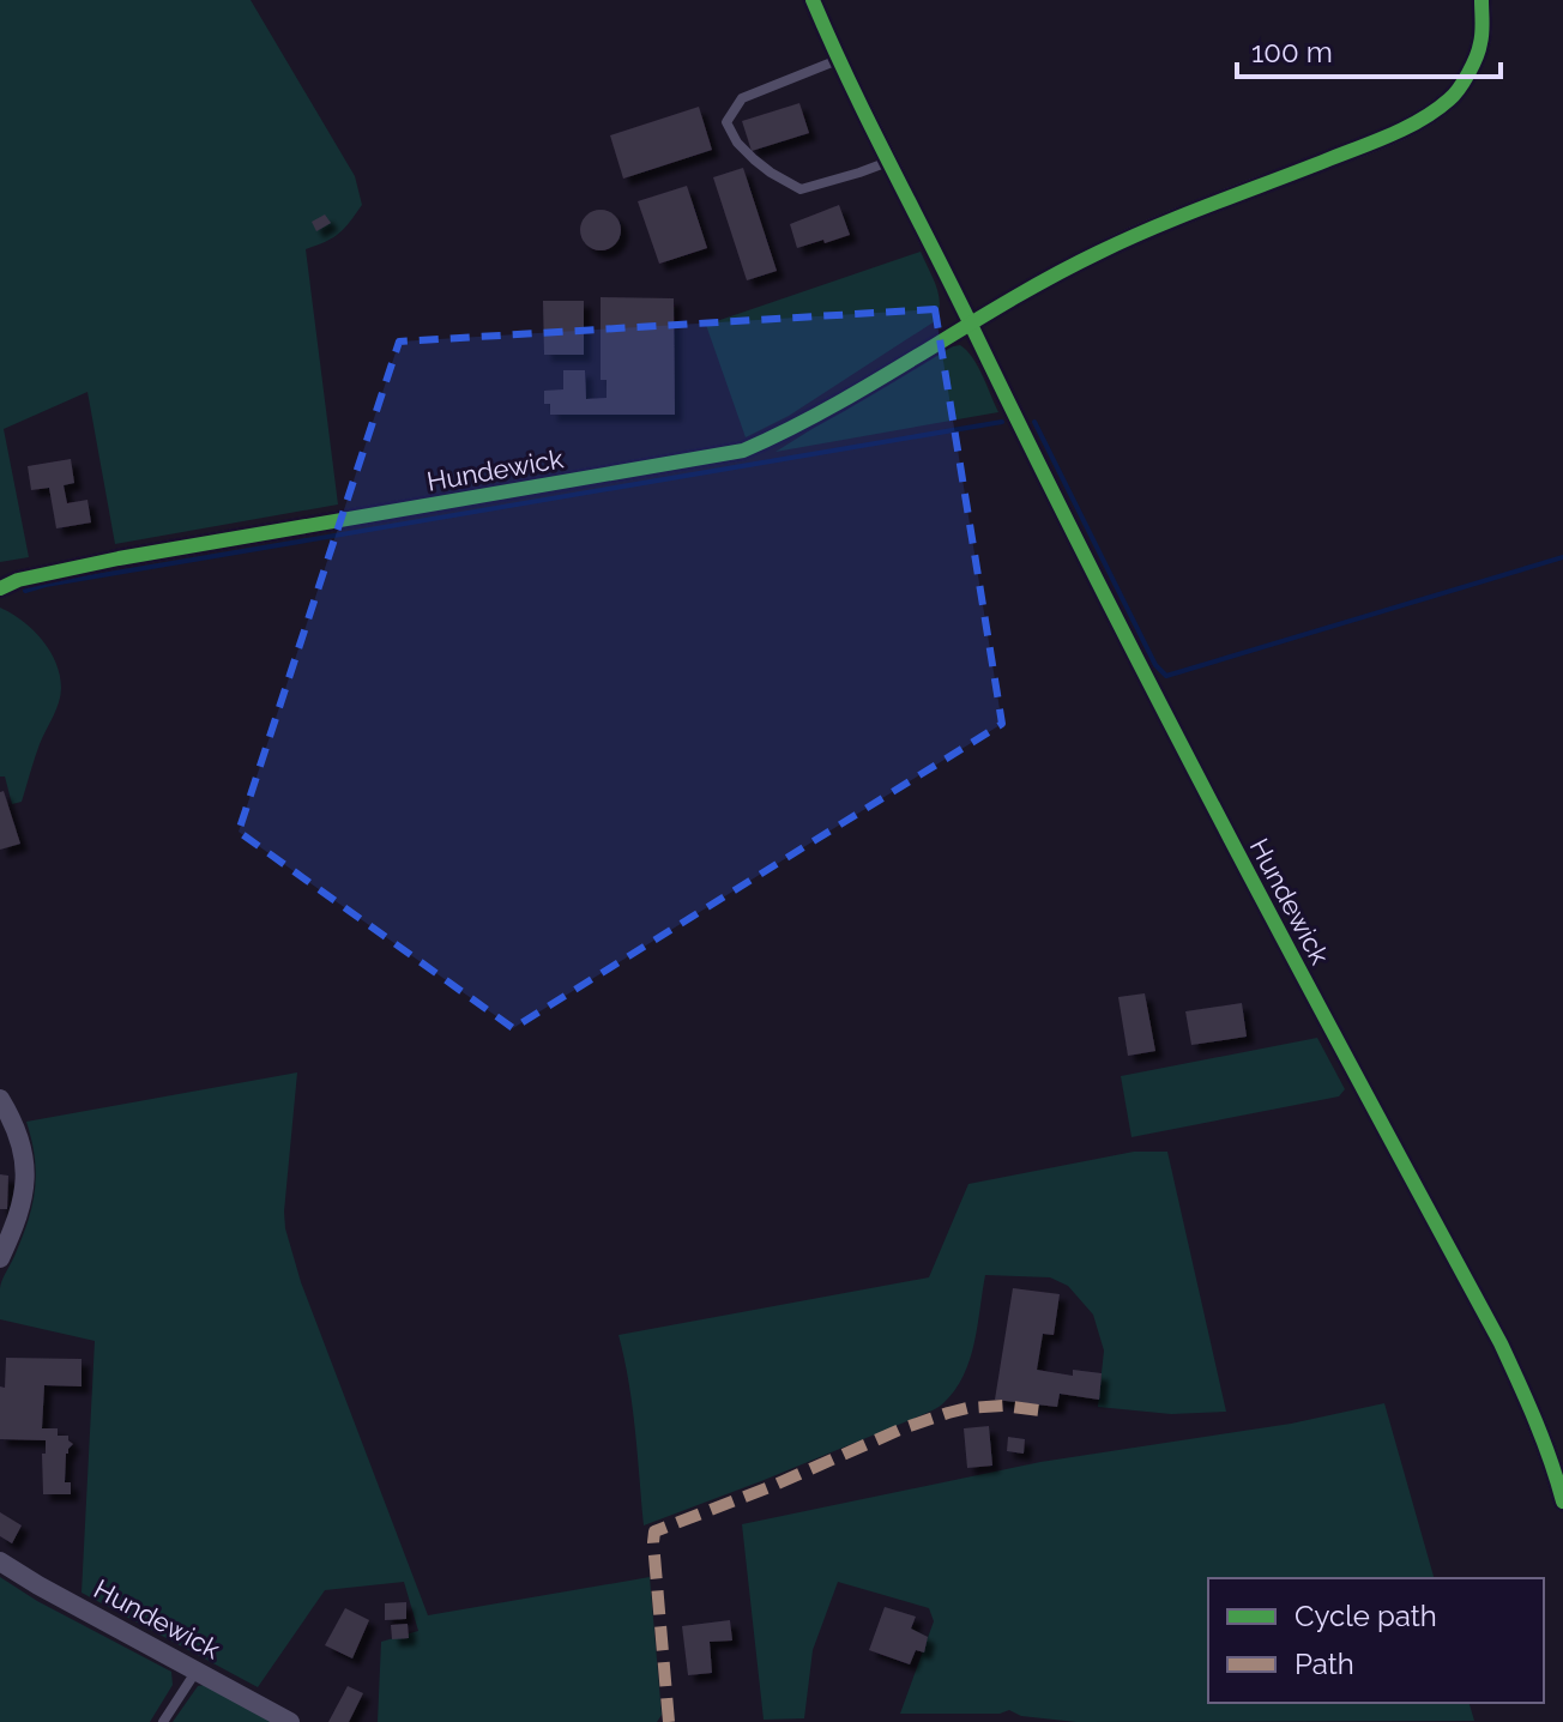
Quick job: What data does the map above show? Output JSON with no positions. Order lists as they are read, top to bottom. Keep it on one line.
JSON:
{"streets":{"street":["Hundewick"]},"legend":["Cycle path","Path"],"scale_bar":"100 m"}
